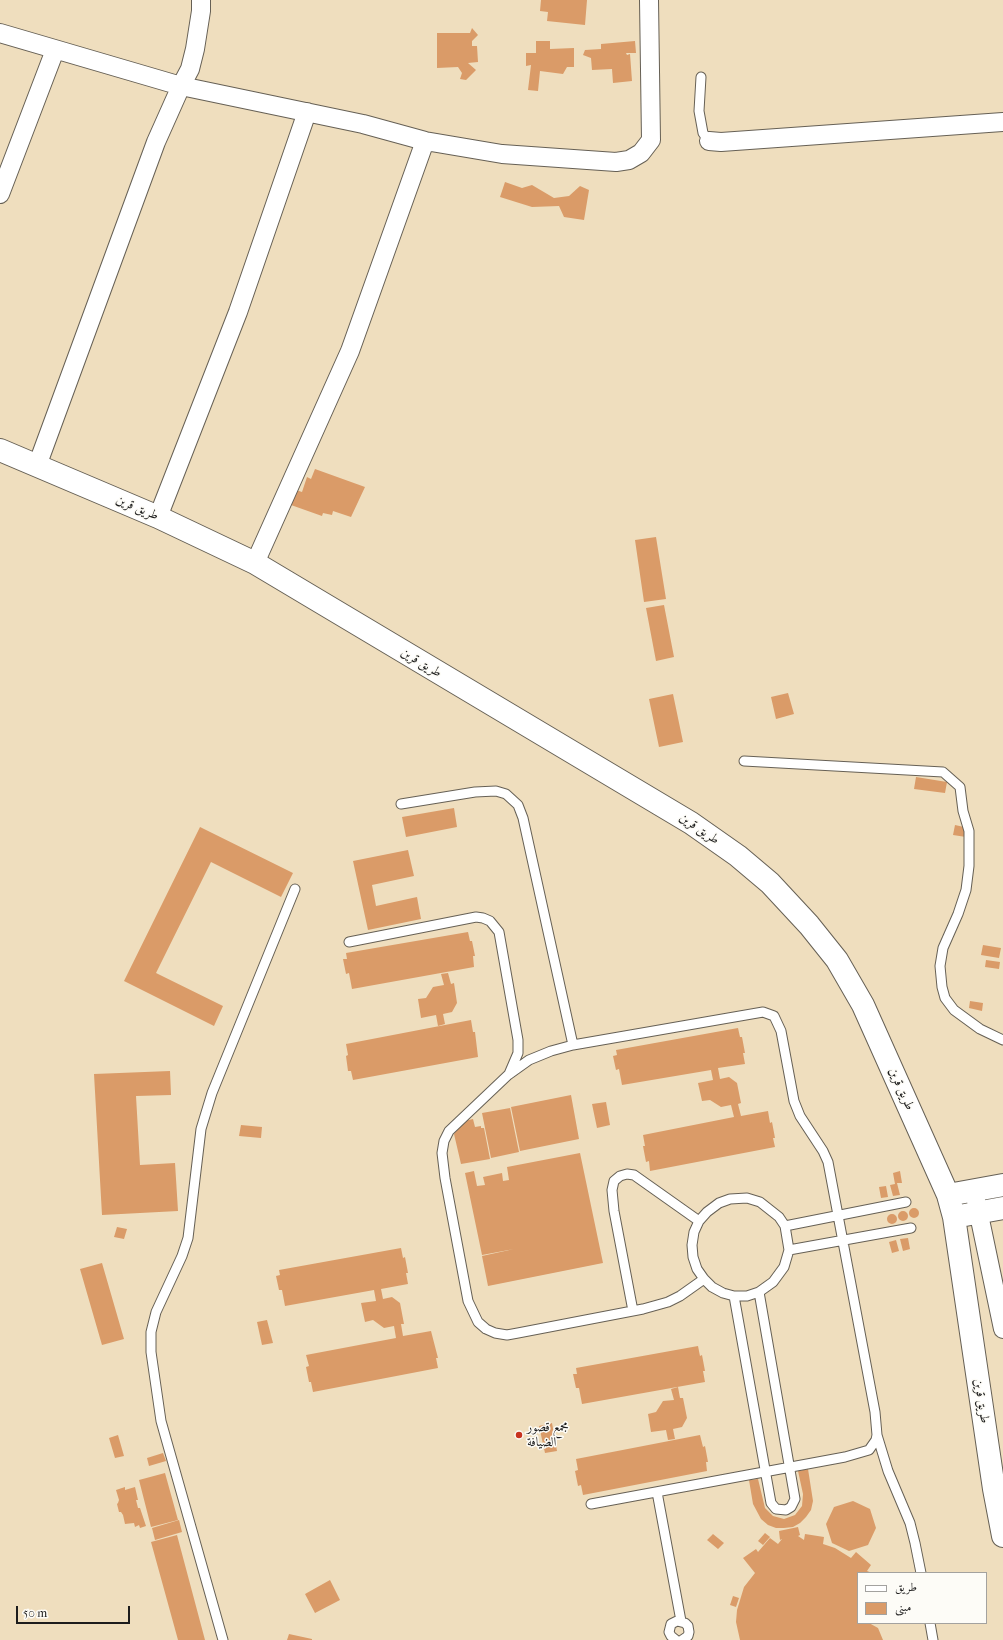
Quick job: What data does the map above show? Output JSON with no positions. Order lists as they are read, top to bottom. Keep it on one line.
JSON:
{"streets":{"street":["طريق قرين"]},"places":["مجمع قصور الضيافة"],"legend":["طريق","مبنى"],"scale_bar":"50 m"}
